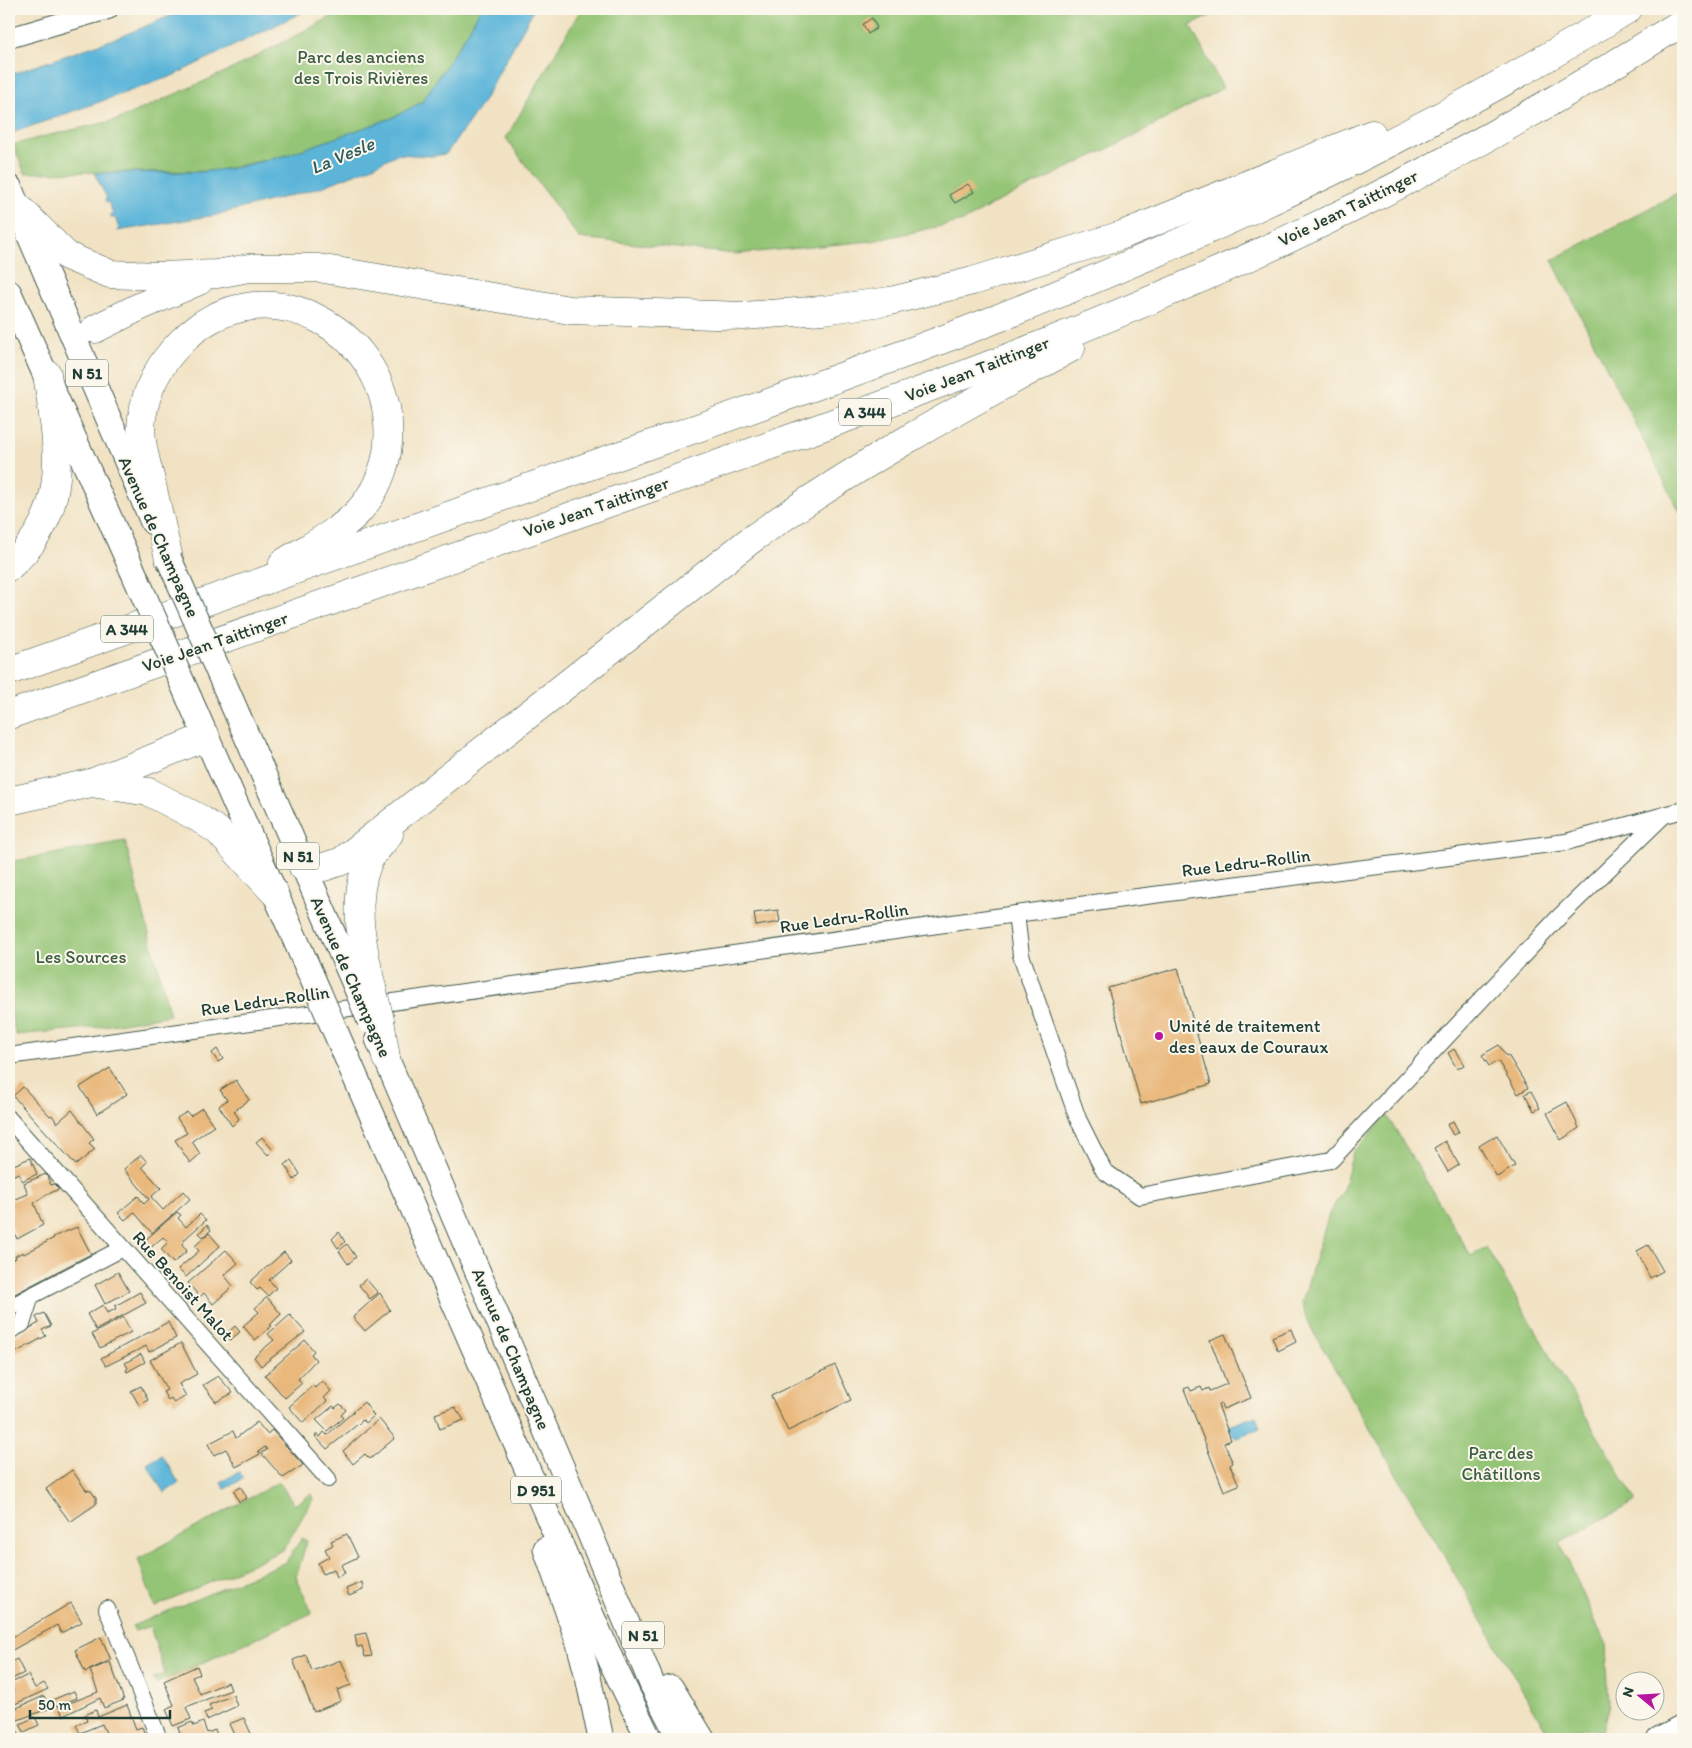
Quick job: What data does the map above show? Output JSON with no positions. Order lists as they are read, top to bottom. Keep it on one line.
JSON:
{"streets":{"highway":["Voie Jean Taittinger","A 344"],"main road":["N 51","Avenue de Champagne","D 951"],"street":["Rue Ledru-Rollin","Rue Benoist Malot"]},"crossings":[["N 51","Avenue de Champagne"]],"water":["La Vesle"],"parks":["Parc des anciens des Trois Rivières","Les Sources","Parc des Châtillons"],"places":["Unité de traitement des eaux de Couraux"],"scale_bar":"50 m","north":"left"}
